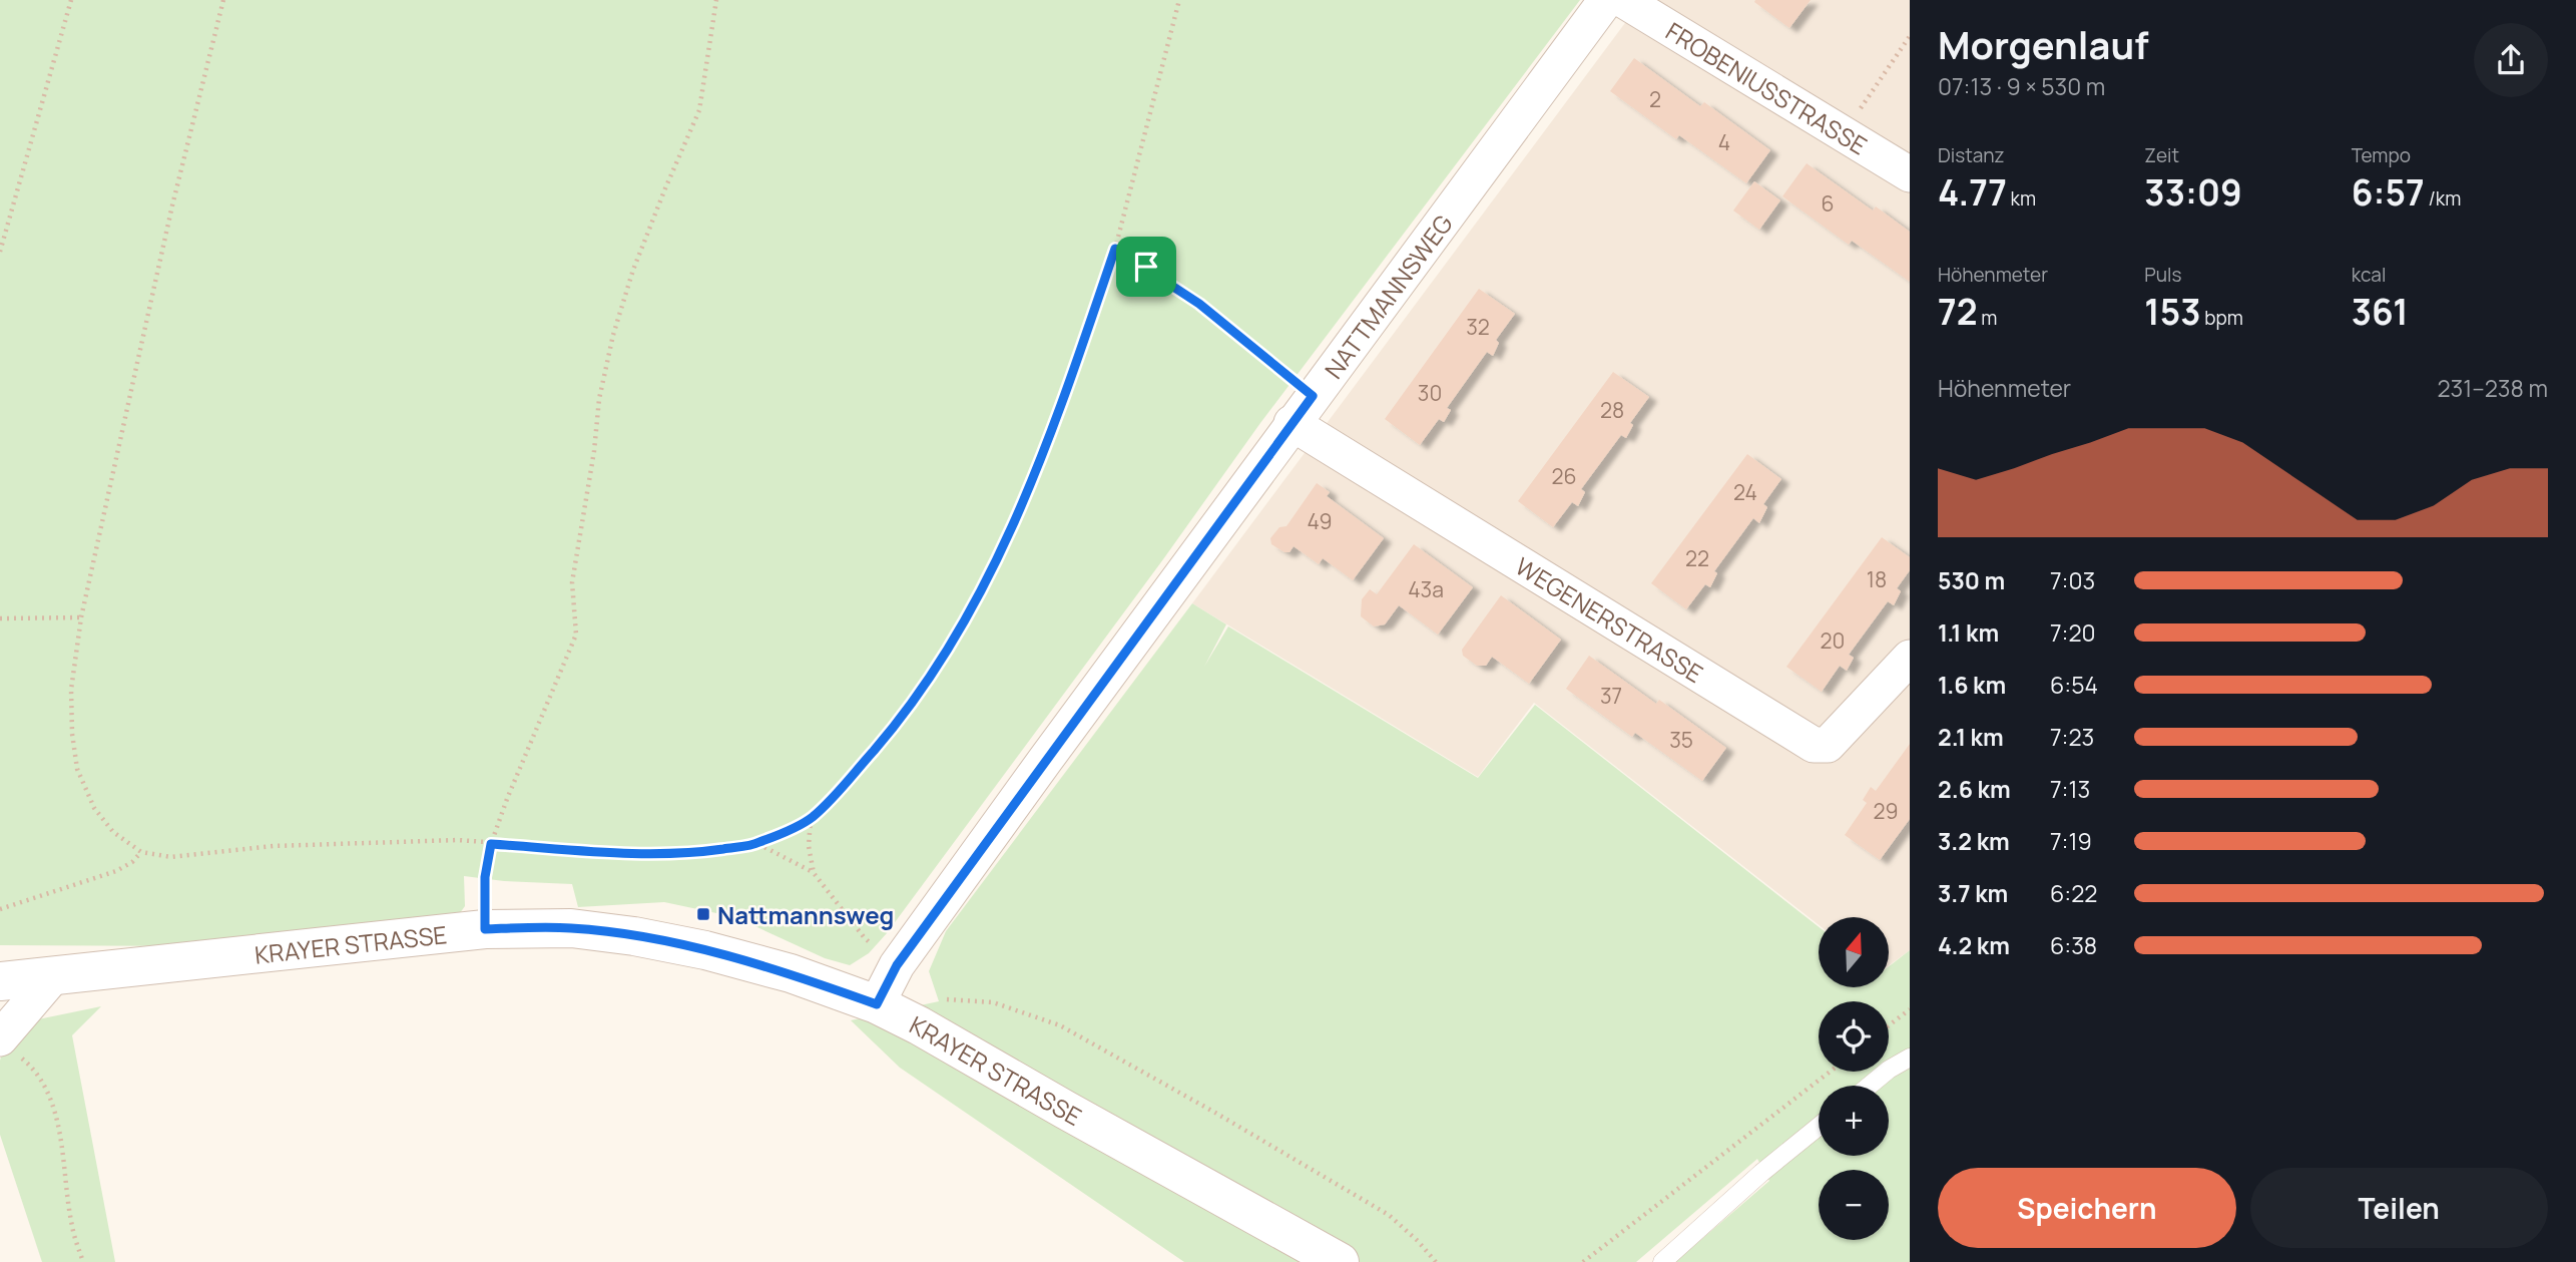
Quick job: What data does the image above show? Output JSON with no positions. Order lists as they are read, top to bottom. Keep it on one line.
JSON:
{"streets":{"street":["FROBENIUSSTRASSE","NATTMANNSWEG","WEGENERSTRASSE","KRAYER STRASSE"]},"crossings":[["NATTMANNSWEG","WEGENERSTRASSE"],["NATTMANNSWEG","KRAYER STRASSE"]],"places":{"transit":["Nattmannsweg"]},"house_numbers":["2","4","6","32","30","28","26","24","49","22","18","43a","20","37","35","29"],"north":"top","page":{"heading":["Morgenlauf","07:13 · 9 × 530 m"],"stats":[["Distanz","4.77 km"],["Zeit","33:09"],["Tempo","6:57 /km"],["Höhenmeter","72 m"],["Puls","153 bpm"],["kcal","361"]],"chart":["Höhenmeter","231–238 m"],"list":[{"name":"530 m","note":"7:03"},{"name":"1.1 km","note":"7:20"},{"name":"1.6 km","note":"6:54"},{"name":"2.1 km","note":"7:23"},{"name":"2.6 km","note":"7:13"},{"name":"3.2 km","note":"7:19"},{"name":"3.7 km","note":"6:22"},{"name":"4.2 km","note":"6:38"}],"map_buttons":["+","−"],"buttons":["Speichern","Teilen"]}}
